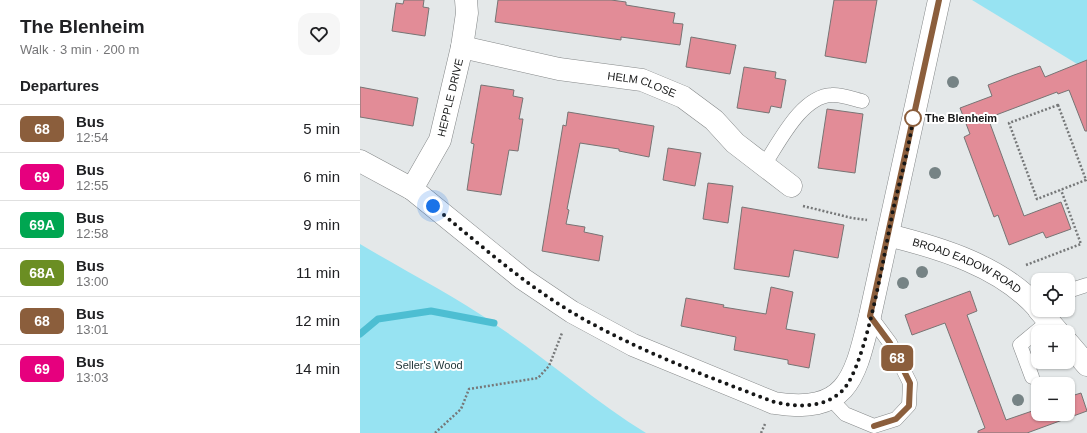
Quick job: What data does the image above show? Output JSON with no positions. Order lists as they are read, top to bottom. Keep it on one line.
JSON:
{"streets":{"street":["HELM CLOSE","HEPPLE DRIVE","BROAD EADOW ROAD"]},"crossings":[["HELM CLOSE","HEPPLE DRIVE"]],"parks":["Seller's Wood"],"places":["The Blenheim"],"lines":["bus line 68"],"page":{"heading":[["The Blenheim","Walk · 3 min · 200 m"],"Departures"],"on_map":"68","list":[{"mark":"68","name":"Bus","note":"12:54","value":"5 min"},{"mark":"69","name":"Bus","note":"12:55","value":"6 min"},{"mark":"69A","name":"Bus","note":"12:58","value":"9 min"},{"mark":"68A","name":"Bus","note":"13:00","value":"11 min"},{"mark":"68","name":"Bus","note":"13:01","value":"12 min"},{"mark":"69","name":"Bus","note":"13:03","value":"14 min"}],"map_buttons":["+","−"]}}
